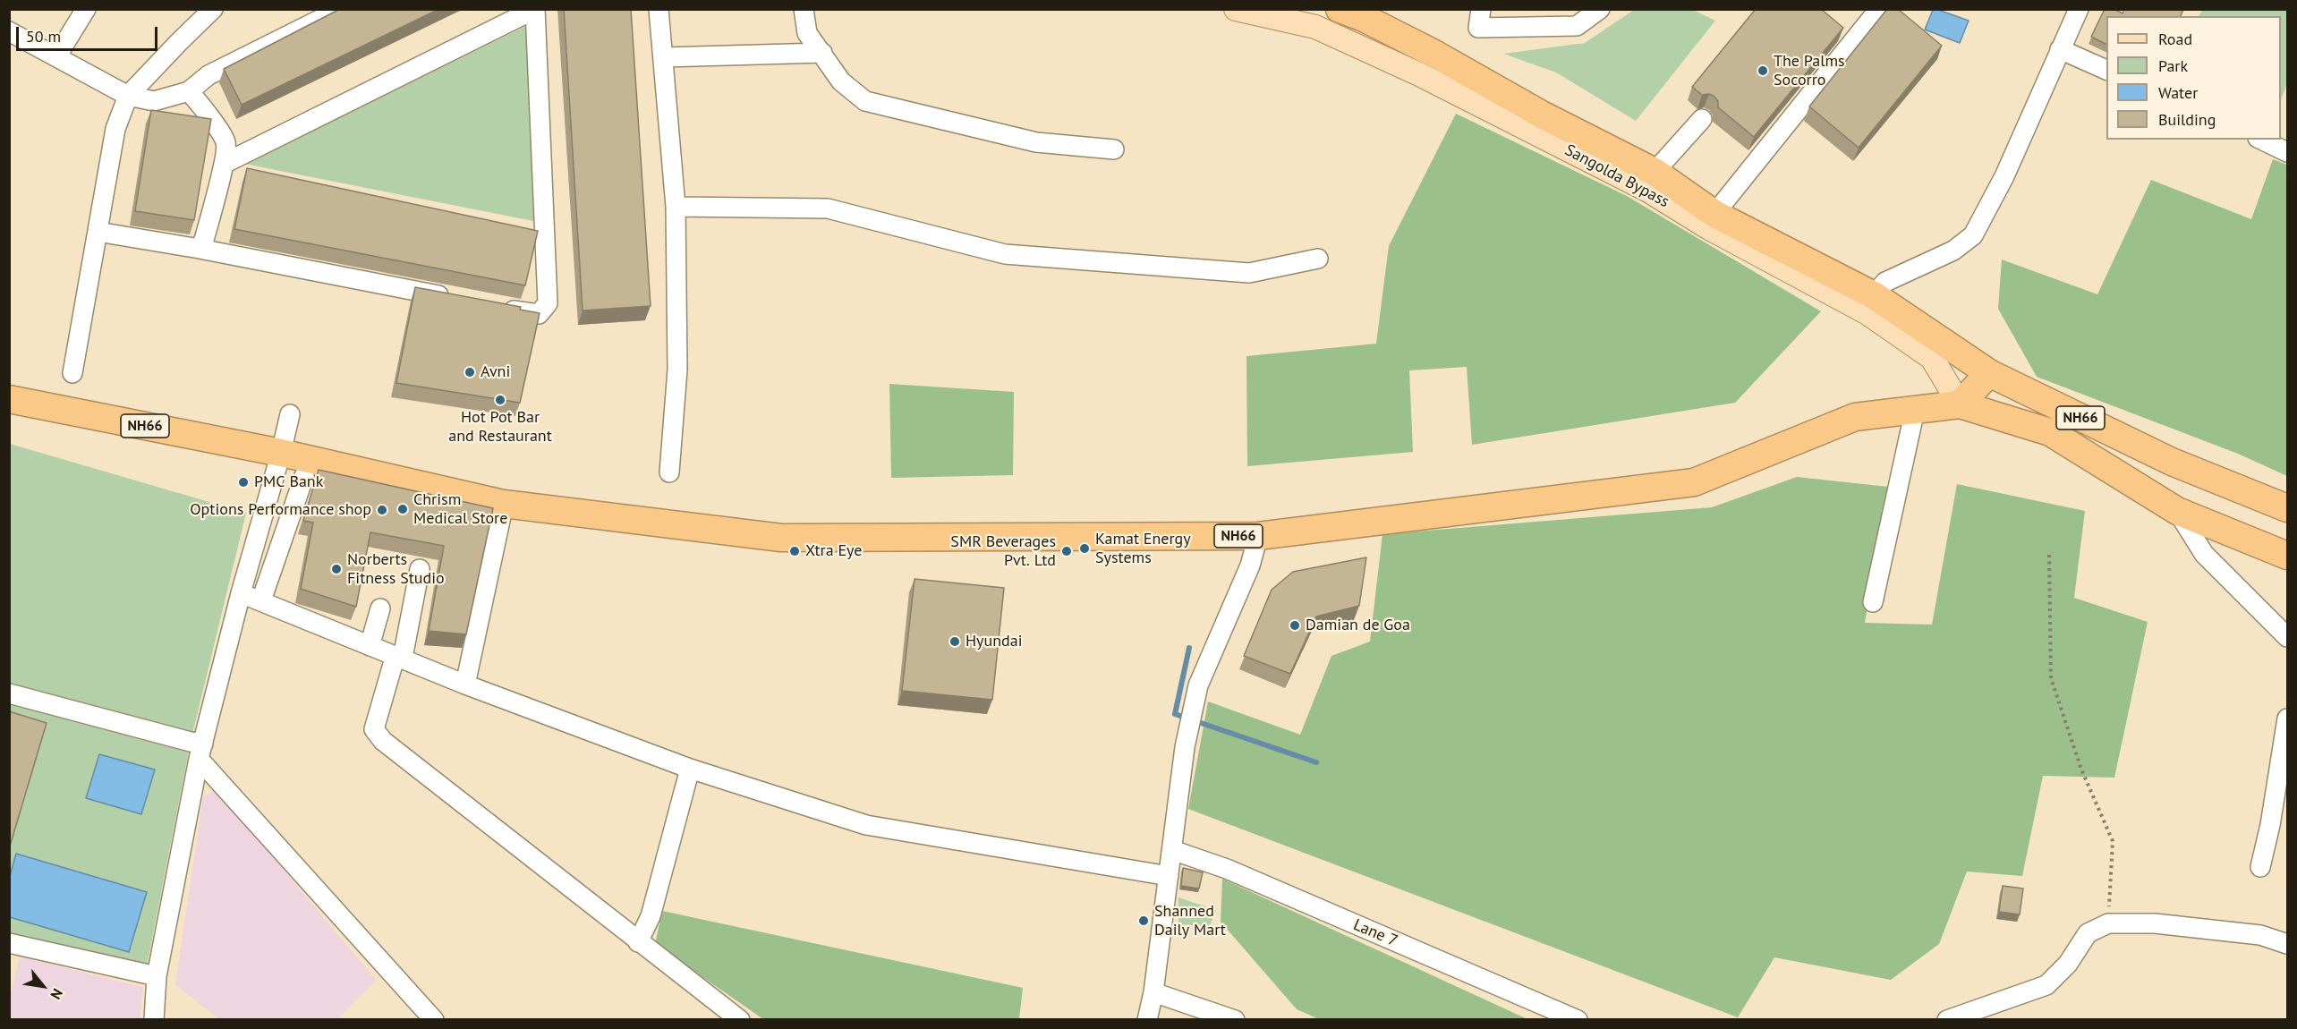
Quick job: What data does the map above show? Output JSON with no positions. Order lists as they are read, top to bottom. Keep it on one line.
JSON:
{"streets":{"highway":["Sangolda Bypass","NH66"],"street":["Lane 7"]},"crossings":[["Sangolda Bypass","NH66"]],"places":["The Palms Socorro","Avni","Hot Pot Bar and Restaurant","PMC Bank","Chrism Medical Store","Options Performance shop","Kamat Energy Systems","Xtra Eye","SMR Beverages Pvt. Ltd","Norberts Fitness Studio","Damian de Goa","Hyundai","Shanned Daily Mart"],"legend":["Road","Park","Water","Building"],"scale_bar":"50 m","north":"bottom right"}
